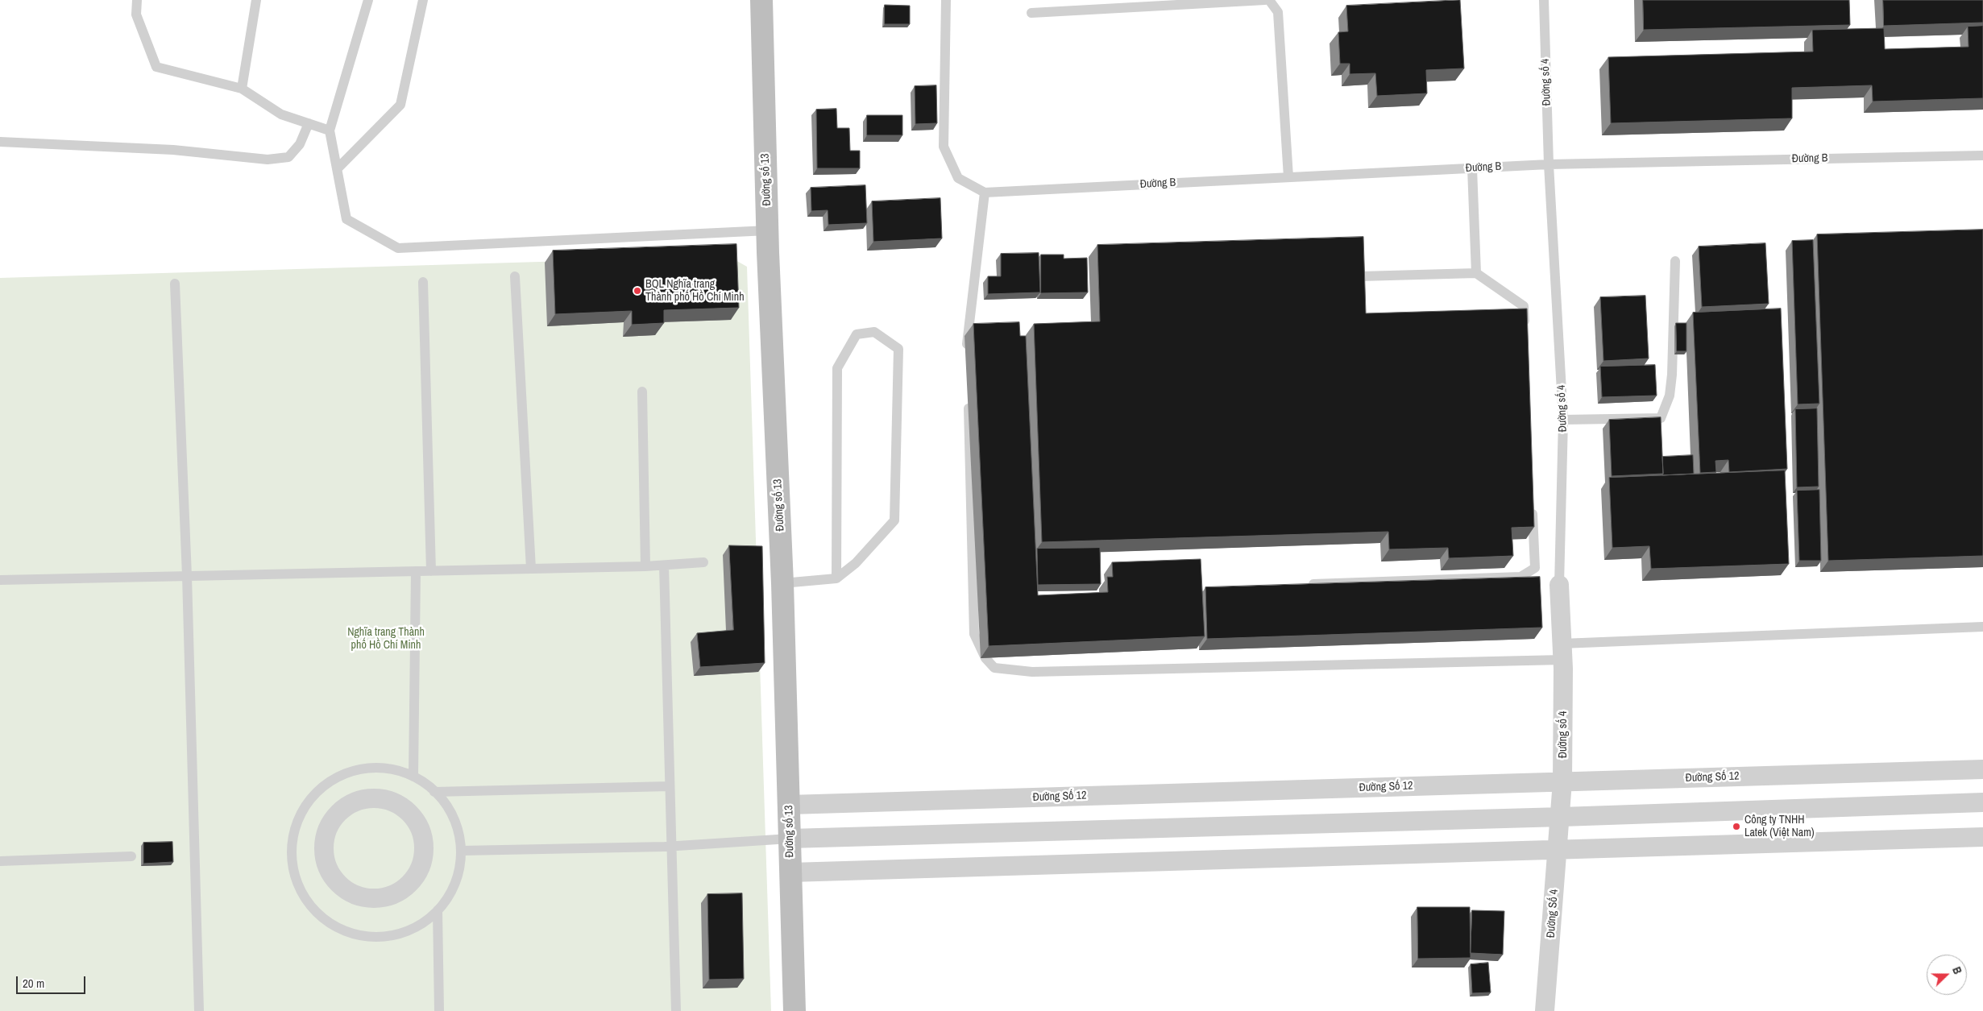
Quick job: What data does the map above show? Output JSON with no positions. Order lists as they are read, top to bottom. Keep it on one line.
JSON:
{"streets":{"street":["Đường số 4","Đường số 13","Đường Số 12","Đường Số 4"],"lane":["Đường B"]},"crossings":[["Đường số 4","Đường B"],["Đường số 4","Đường Số 12"],["Đường số 4","Đường Số 4"],["Đường số 13","Đường Số 12"]],"parks":["Nghĩa trang Thành phố Hồ Chí Minh"],"places":["BQL Nghĩa trang Thành phố Hồ Chí Minh","Công ty TNHH Latek (Việt Nam)"],"scale_bar":"20 m","north":"right"}
